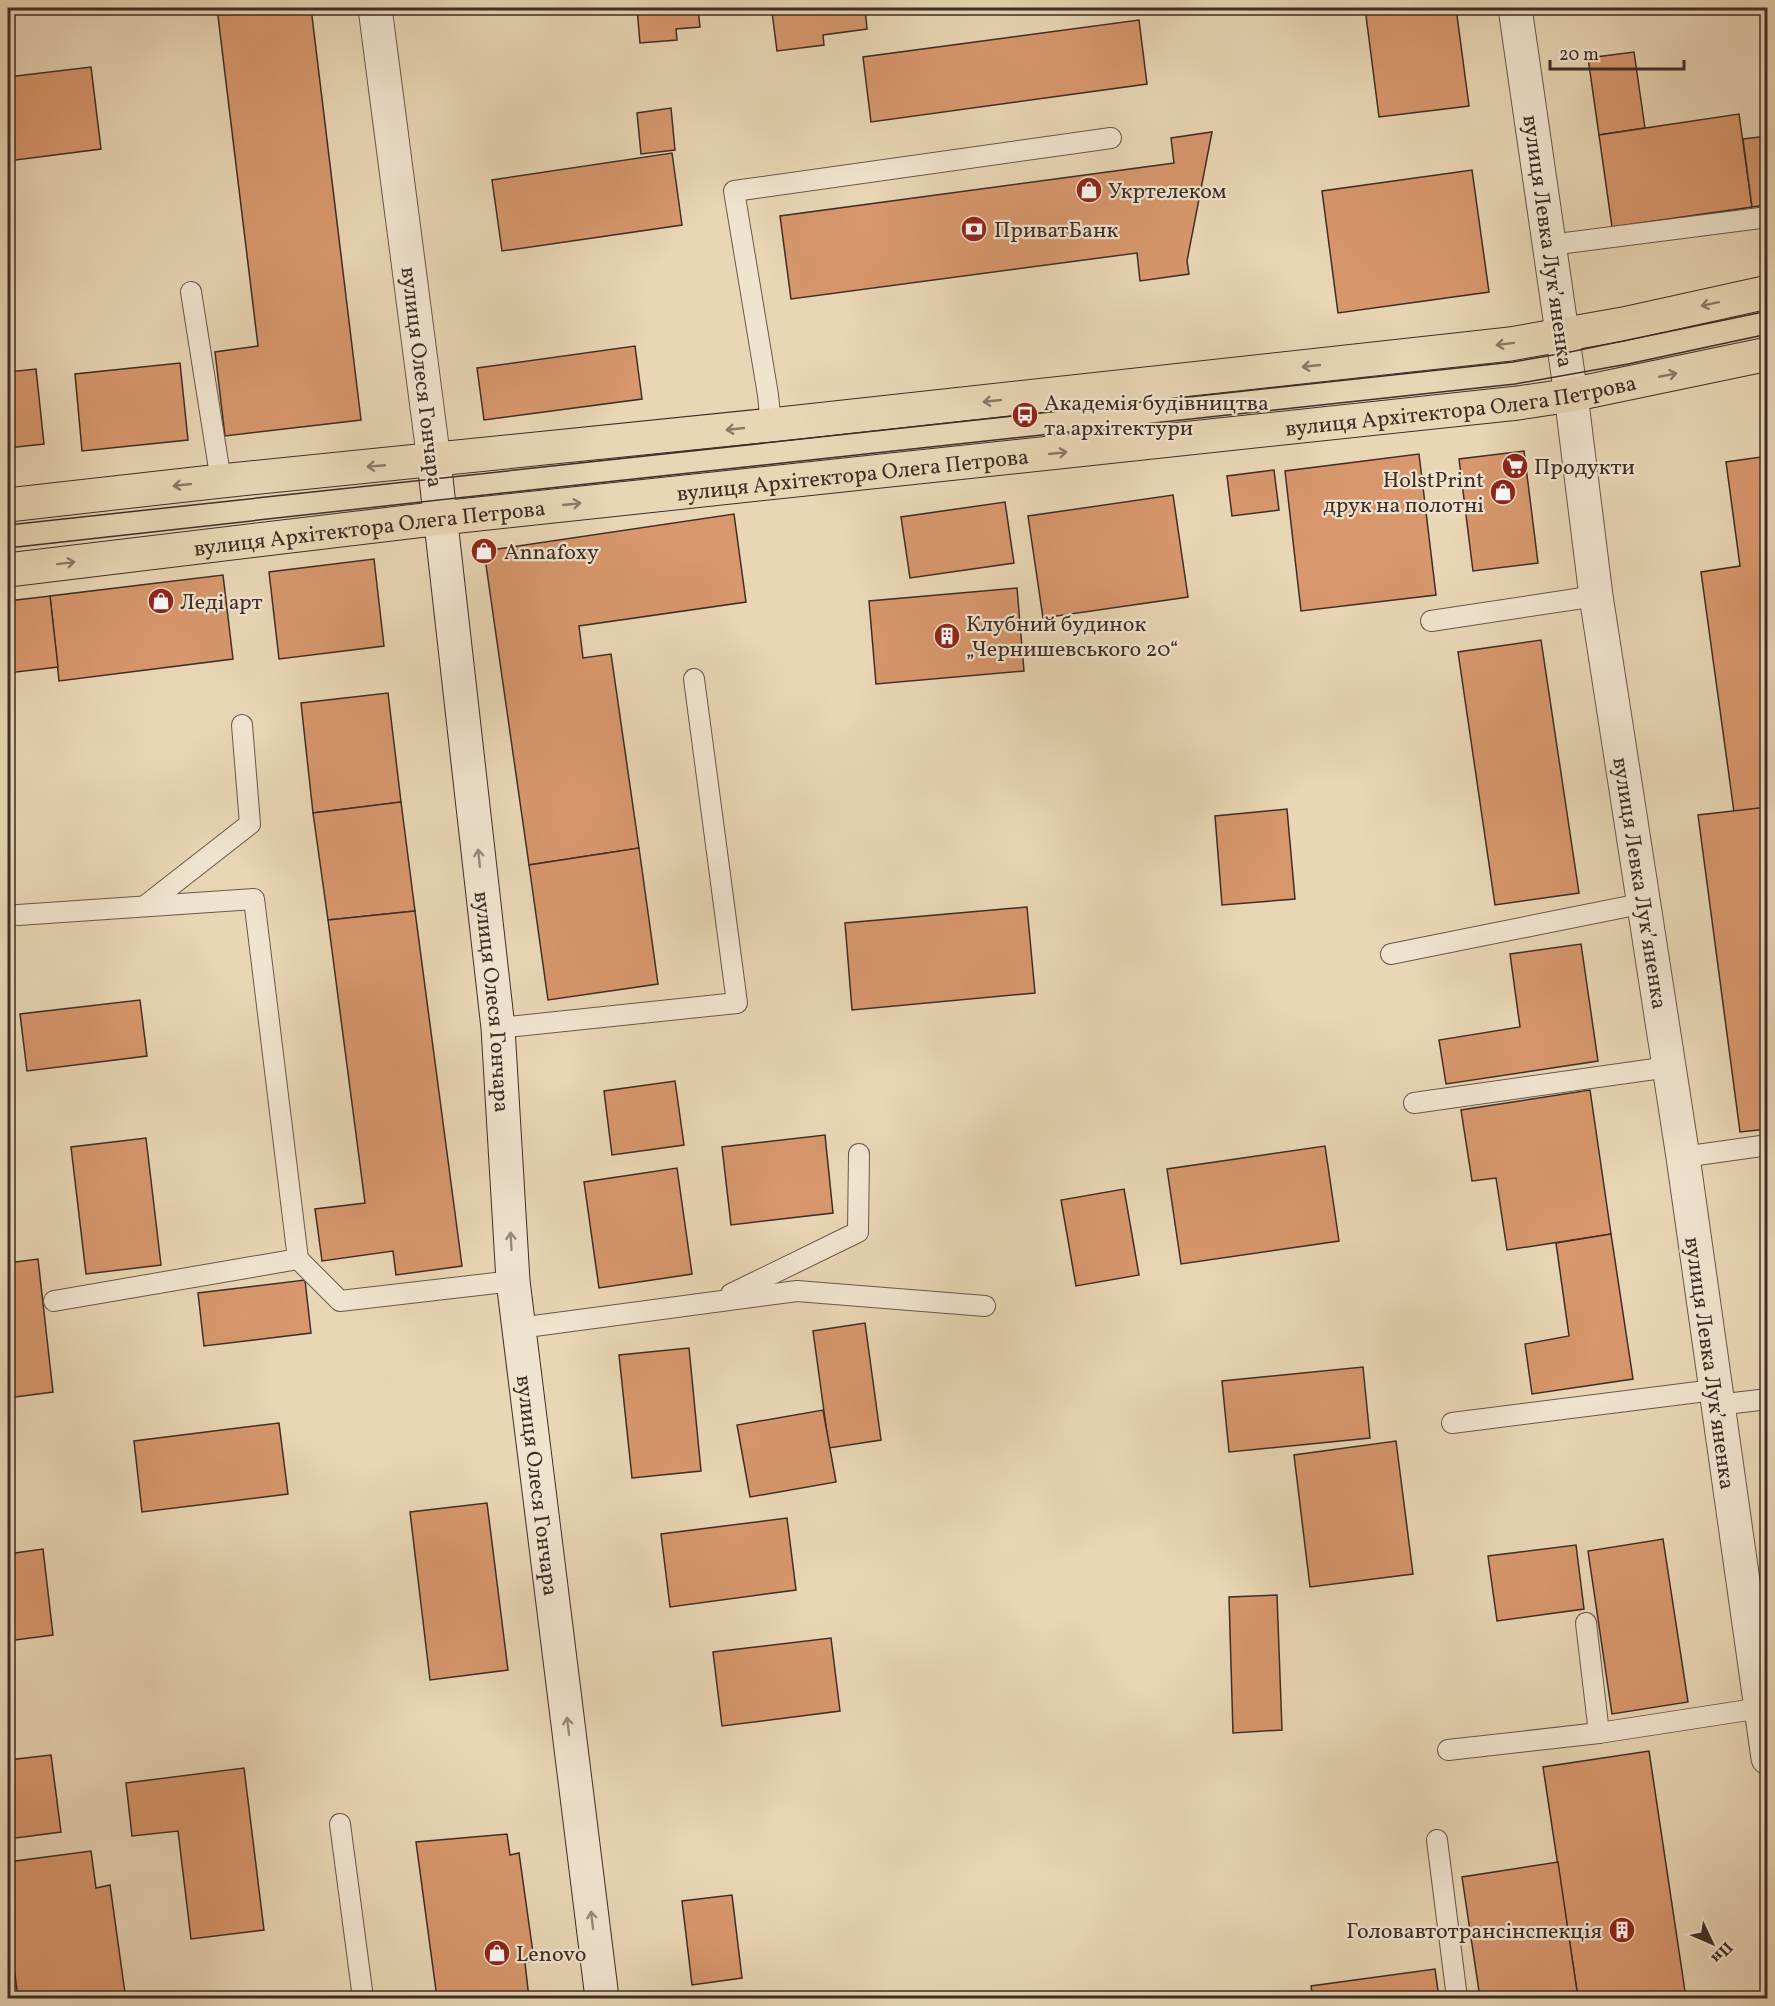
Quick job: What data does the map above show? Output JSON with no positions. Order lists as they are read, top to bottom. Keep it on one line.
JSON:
{"streets":{"main road":["вулиця Архітектора Олега Петрова"],"street":["вулиця Левка Лукʼяненка","вулиця Олеся Гончара"]},"crossings":[["вулиця Левка Лукʼяненка","вулиця Архітектора Олега Петрова"],["вулиця Олеся Гончара","вулиця Архітектора Олега Петрова"]],"one_way":["вулиця Олеся Гончара"],"places":{"shop":["Укртелеком","HolstPrint друк на полотні","Annafoxy","Леді арт","Lenovo"],"bank":["ПриватБанк"],"bus stop":["Академія будівництва та архітектури"],"supermarket":["Продукти"],"building":["Клубний будинок „Чернишевського 20“","Головавтотрансінспекція"]},"scale_bar":"20 m","north":"bottom right"}
